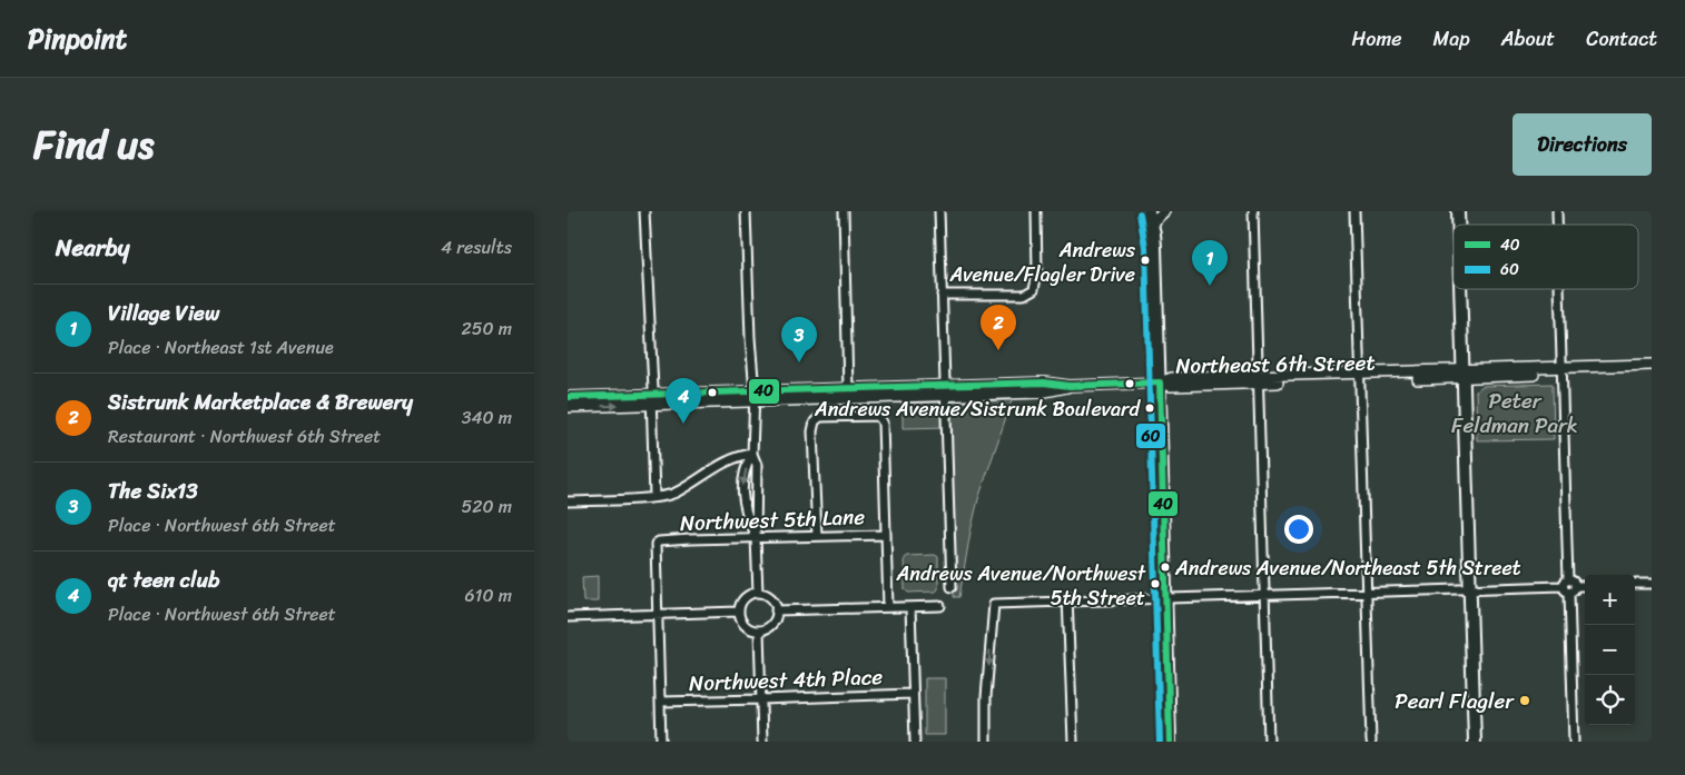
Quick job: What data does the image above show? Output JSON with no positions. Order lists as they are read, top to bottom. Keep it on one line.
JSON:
{"streets":{"street":["Northeast 6th Street","Northwest 5th Lane","Northwest 4th Place"]},"parks":["Peter Feldman Park"],"places":["Andrews Avenue/Flagler Drive","Andrews Avenue/Sistrunk Boulevard","Andrews Avenue/Northeast 5th Street","Andrews Avenue/Northwest 5th Street","Pearl Flagler"],"lines":["transit line 60","transit line 40"],"legend":["40","60"],"page":{"header":"Pinpoint","nav":["Home","Map","About","Contact"],"title":"Find us","buttons":"Directions","heading":["Nearby","4 results"],"pins":["1","2","3","4"],"list":[{"mark":"1","name":"Village View","note":"Place · Northeast 1st Avenue","value":"250 m"},{"mark":"2","name":"Sistrunk Marketplace & Brewery","note":"Restaurant · Northwest 6th Street","value":"340 m"},{"mark":"3","name":"The Six13","note":"Place · Northwest 6th Street","value":"520 m"},{"mark":"4","name":"qt teen club","note":"Place · Northwest 6th Street","value":"610 m"}],"map_buttons":["+","−"]}}
